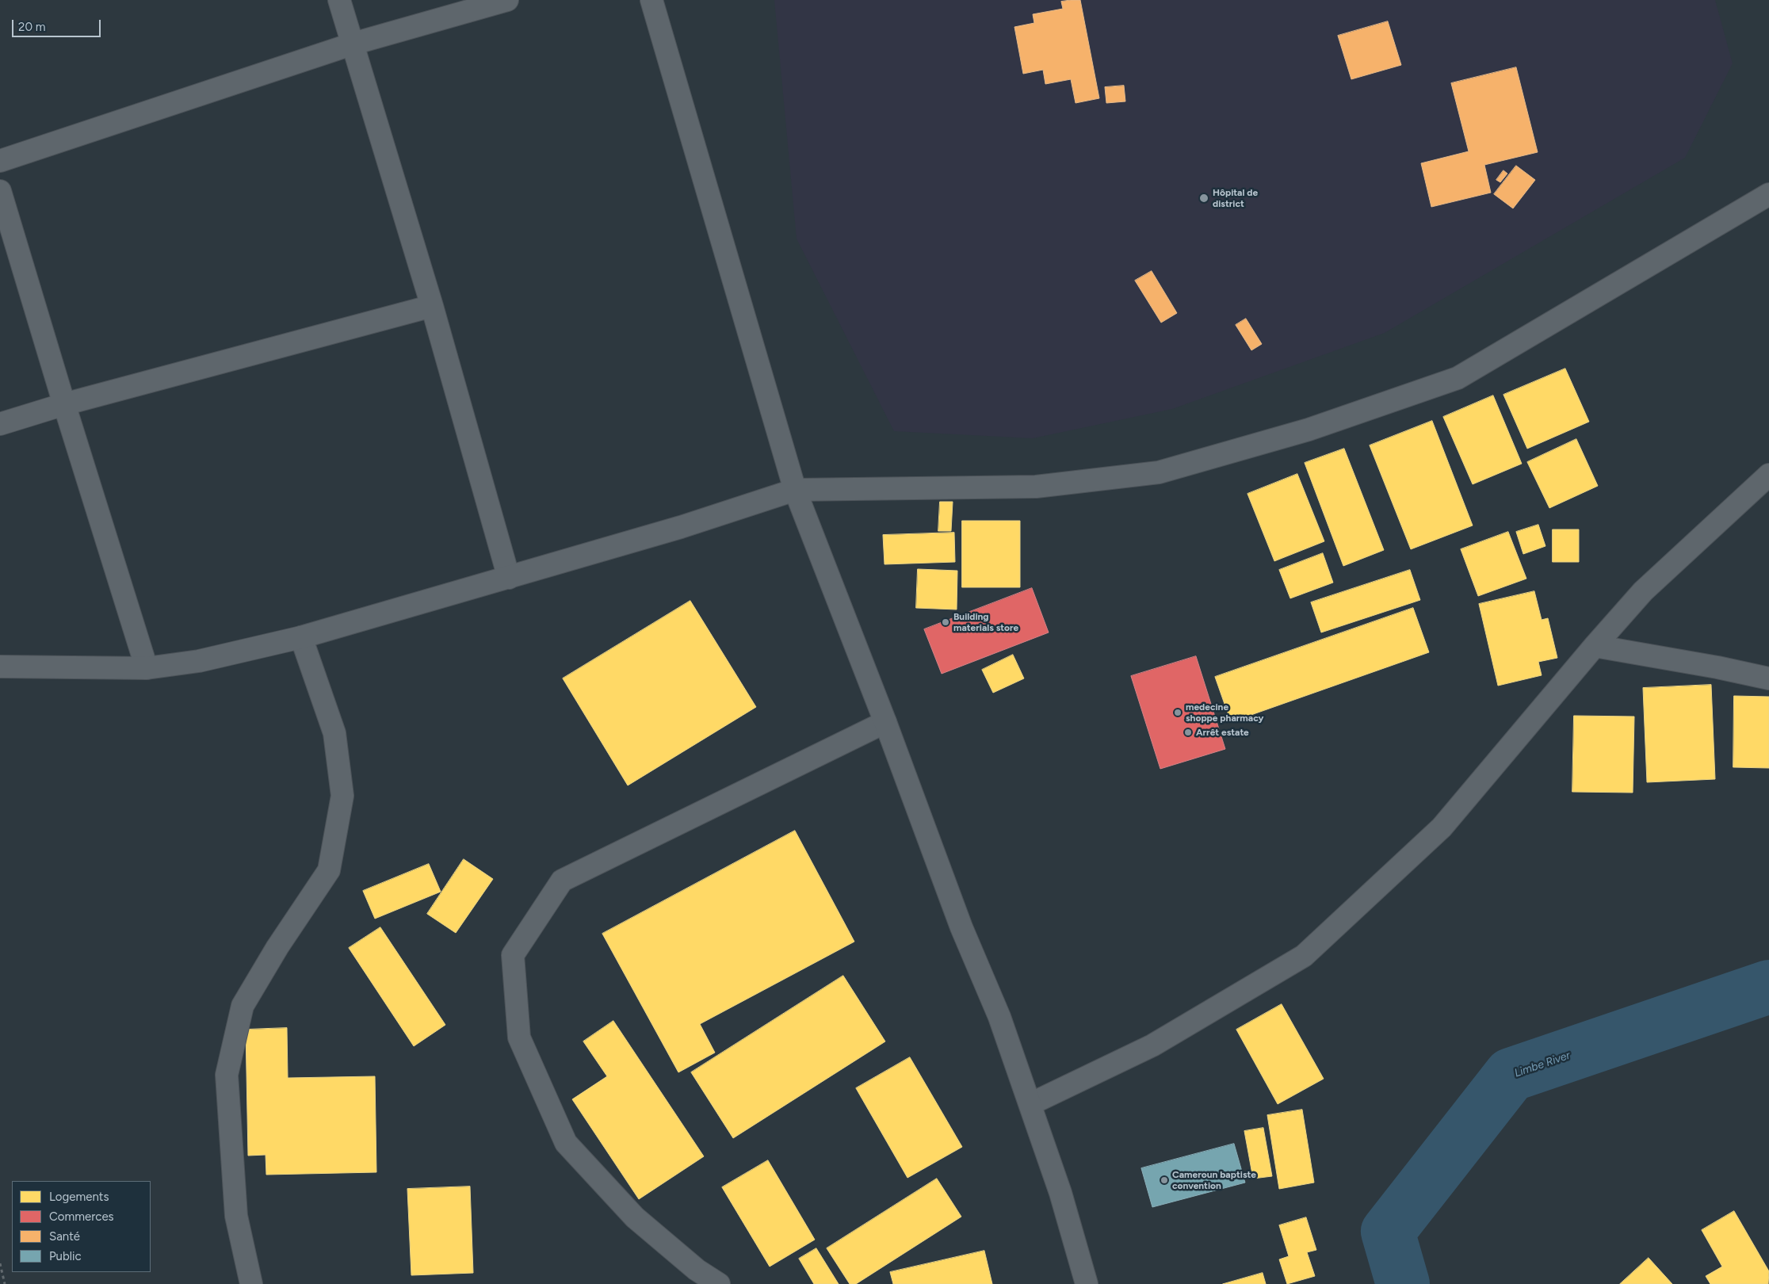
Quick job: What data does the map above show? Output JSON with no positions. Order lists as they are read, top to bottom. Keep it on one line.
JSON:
{"water":["Limbe River"],"places":["Hôpital de district","Building materials store","medecine shoppe pharmacy","Arrêt estate","Cameroun baptiste convention"],"legend":["Logements","Commerces","Santé","Public"],"scale_bar":"20 m"}
